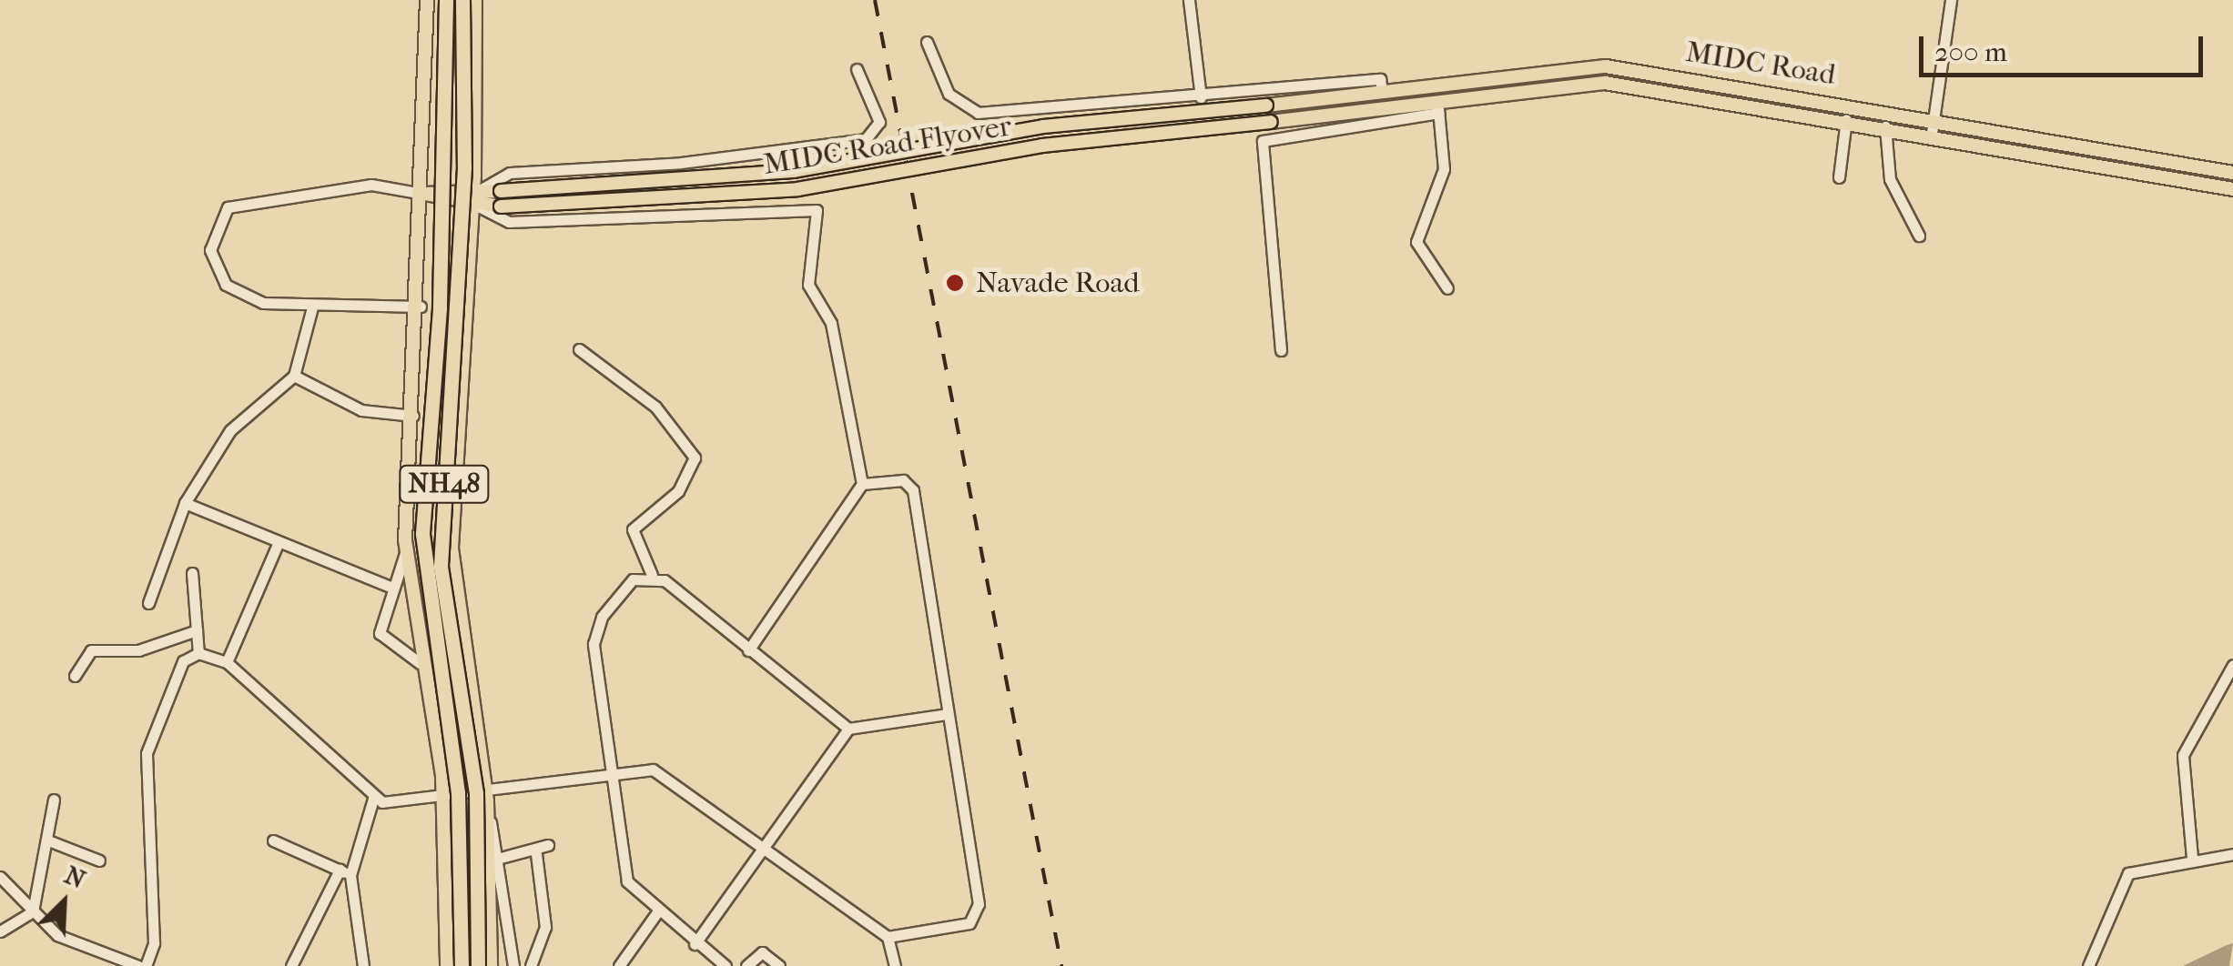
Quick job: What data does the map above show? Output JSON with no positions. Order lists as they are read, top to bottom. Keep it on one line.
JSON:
{"streets":{"highway":["NH48"],"main road":["MIDC Road","MIDC Road Flyover"]},"crossings":[["MIDC Road","MIDC Road Flyover"]],"places":["Navade Road"],"scale_bar":"200 m","north":"top right"}
